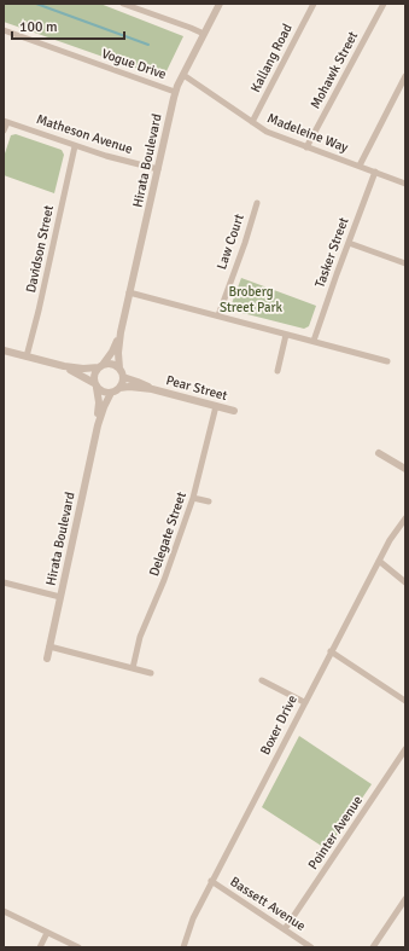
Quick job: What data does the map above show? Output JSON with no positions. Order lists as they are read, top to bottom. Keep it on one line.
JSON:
{"streets":{"street":["Kallang Road","Vogue Drive","Mohawk Street","Madeleine Way","Matheson Avenue","Hirata Boulevard","Law Court","Davidson Street","Tasker Street","Pear Street","Delegate Street","Boxer Drive","Pointer Avenue","Bassett Avenue"]},"crossings":[["Kallang Road","Madeleine Way"],["Vogue Drive","Hirata Boulevard"],["Mohawk Street","Madeleine Way"],["Madeleine Way","Hirata Boulevard"],["Madeleine Way","Tasker Street"],["Matheson Avenue","Hirata Boulevard"],["Matheson Avenue","Davidson Street"],["Hirata Boulevard","Pear Street"],["Pear Street","Delegate Street"],["Boxer Drive","Bassett Avenue"],["Pointer Avenue","Bassett Avenue"]],"parks":["Broberg Street Park"],"scale_bar":"100 m"}
